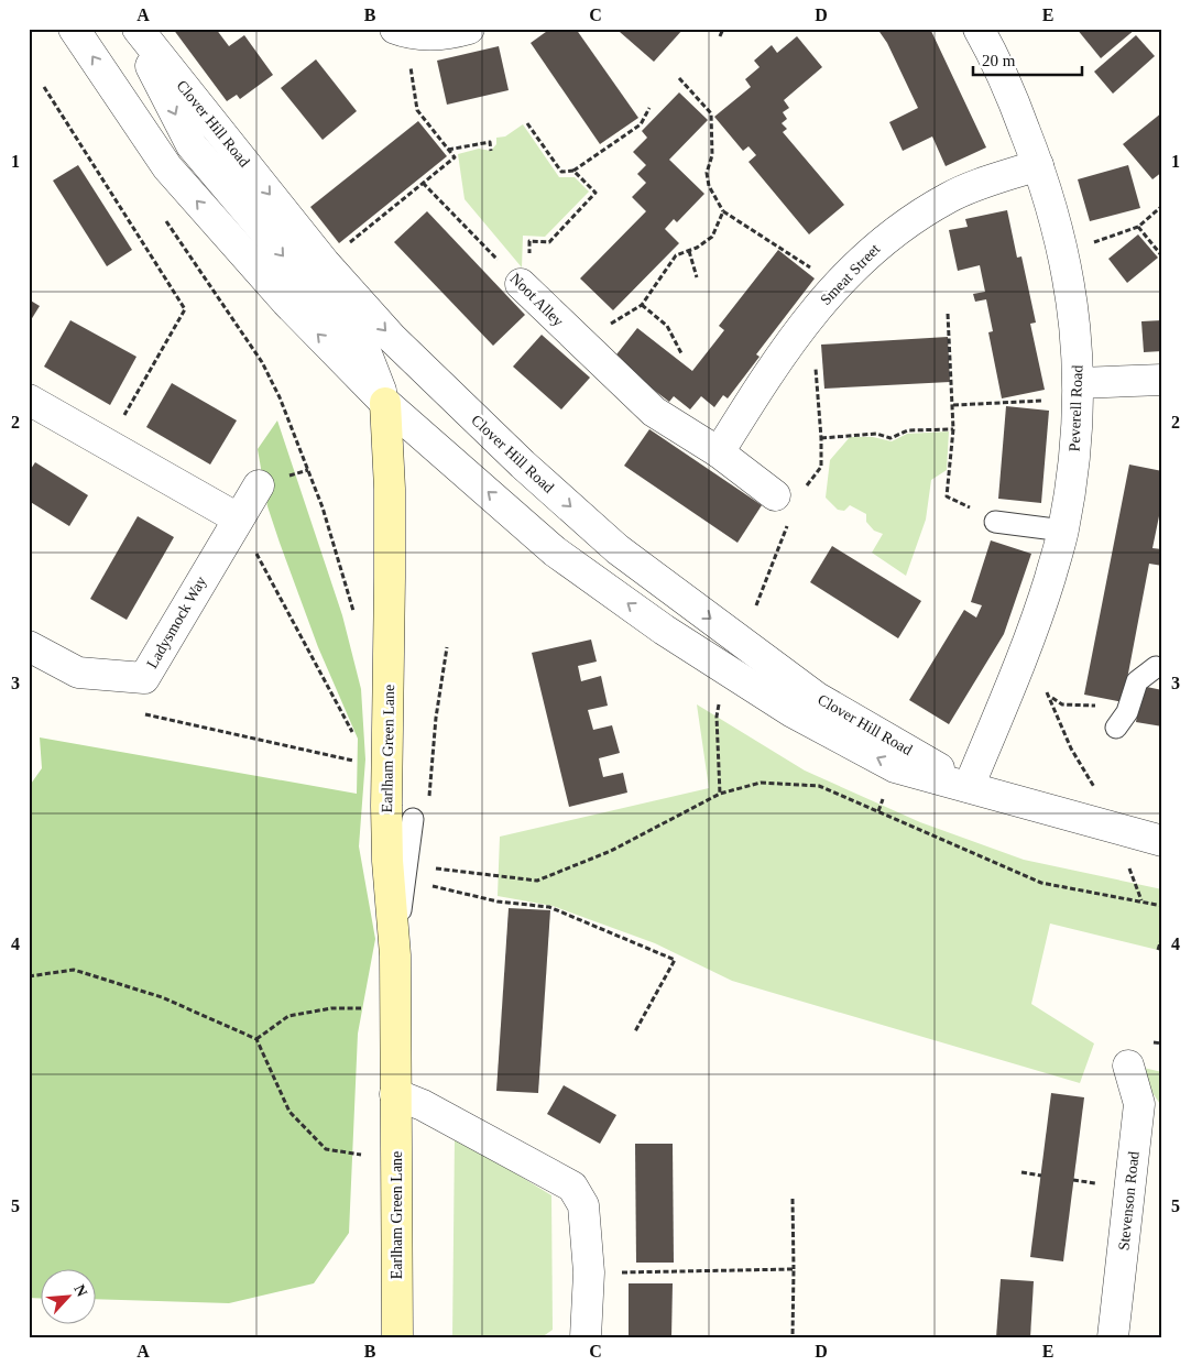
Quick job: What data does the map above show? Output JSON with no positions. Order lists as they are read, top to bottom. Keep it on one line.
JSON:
{"streets":{"street":["Clover Hill Road","Smeat Street","Noot Alley","Peverell Road","Ladysmock Way","Earlham Green Lane","Stevenson Road"]},"crossings":[["Clover Hill Road","Peverell Road"],["Clover Hill Road","Earlham Green Lane"],["Smeat Street","Noot Alley"],["Smeat Street","Peverell Road"]],"scale_bar":"20 m","north":"top right","grid":{"columns":["A","B","C","D","E"],"rows":["1","2","3","4","5"]}}
